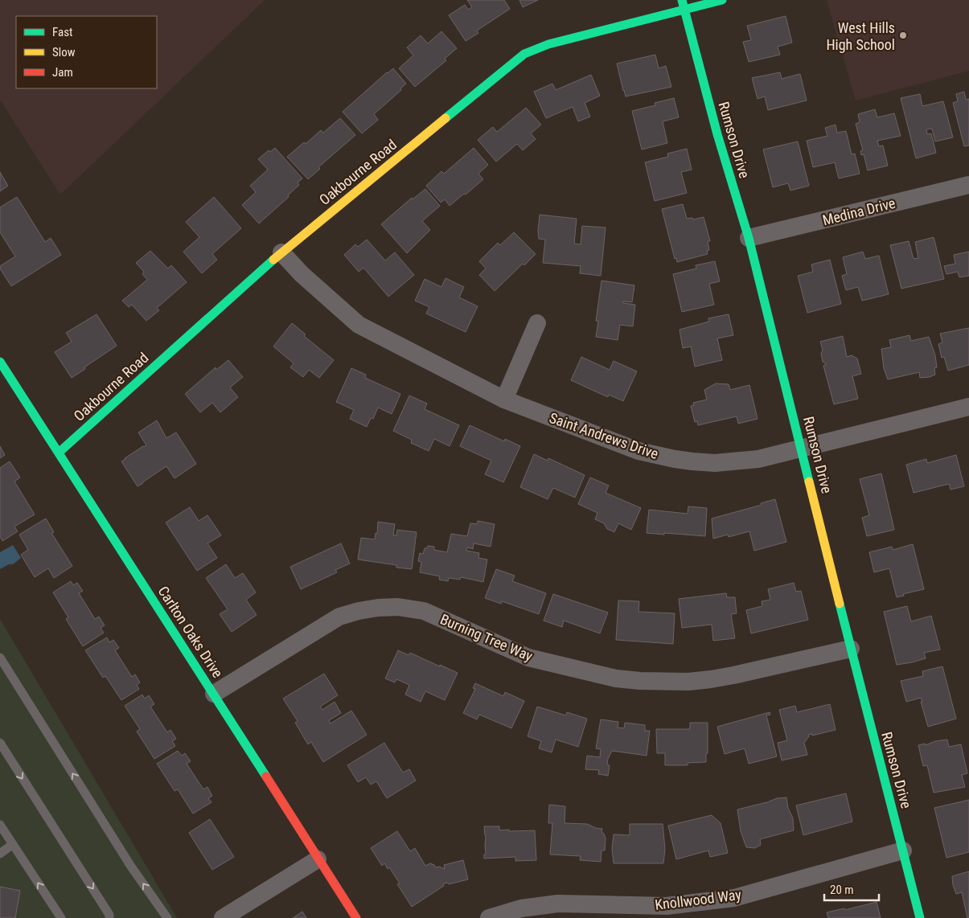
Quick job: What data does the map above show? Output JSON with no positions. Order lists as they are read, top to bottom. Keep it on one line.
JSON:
{"streets":{"street":["Rumson Drive","Oakbourne Road","Medina Drive","Saint Andrews Drive","Carlton Oaks Drive","Burning Tree Way","Knollwood Way"]},"crossings":[["Rumson Drive","Oakbourne Road"],["Rumson Drive","Medina Drive"],["Rumson Drive","Saint Andrews Drive"],["Rumson Drive","Burning Tree Way"],["Rumson Drive","Knollwood Way"],["Oakbourne Road","Saint Andrews Drive"],["Oakbourne Road","Carlton Oaks Drive"],["Carlton Oaks Drive","Burning Tree Way"]],"places":["West Hills High School"],"legend":["Fast","Slow","Jam"],"scale_bar":"20 m"}
